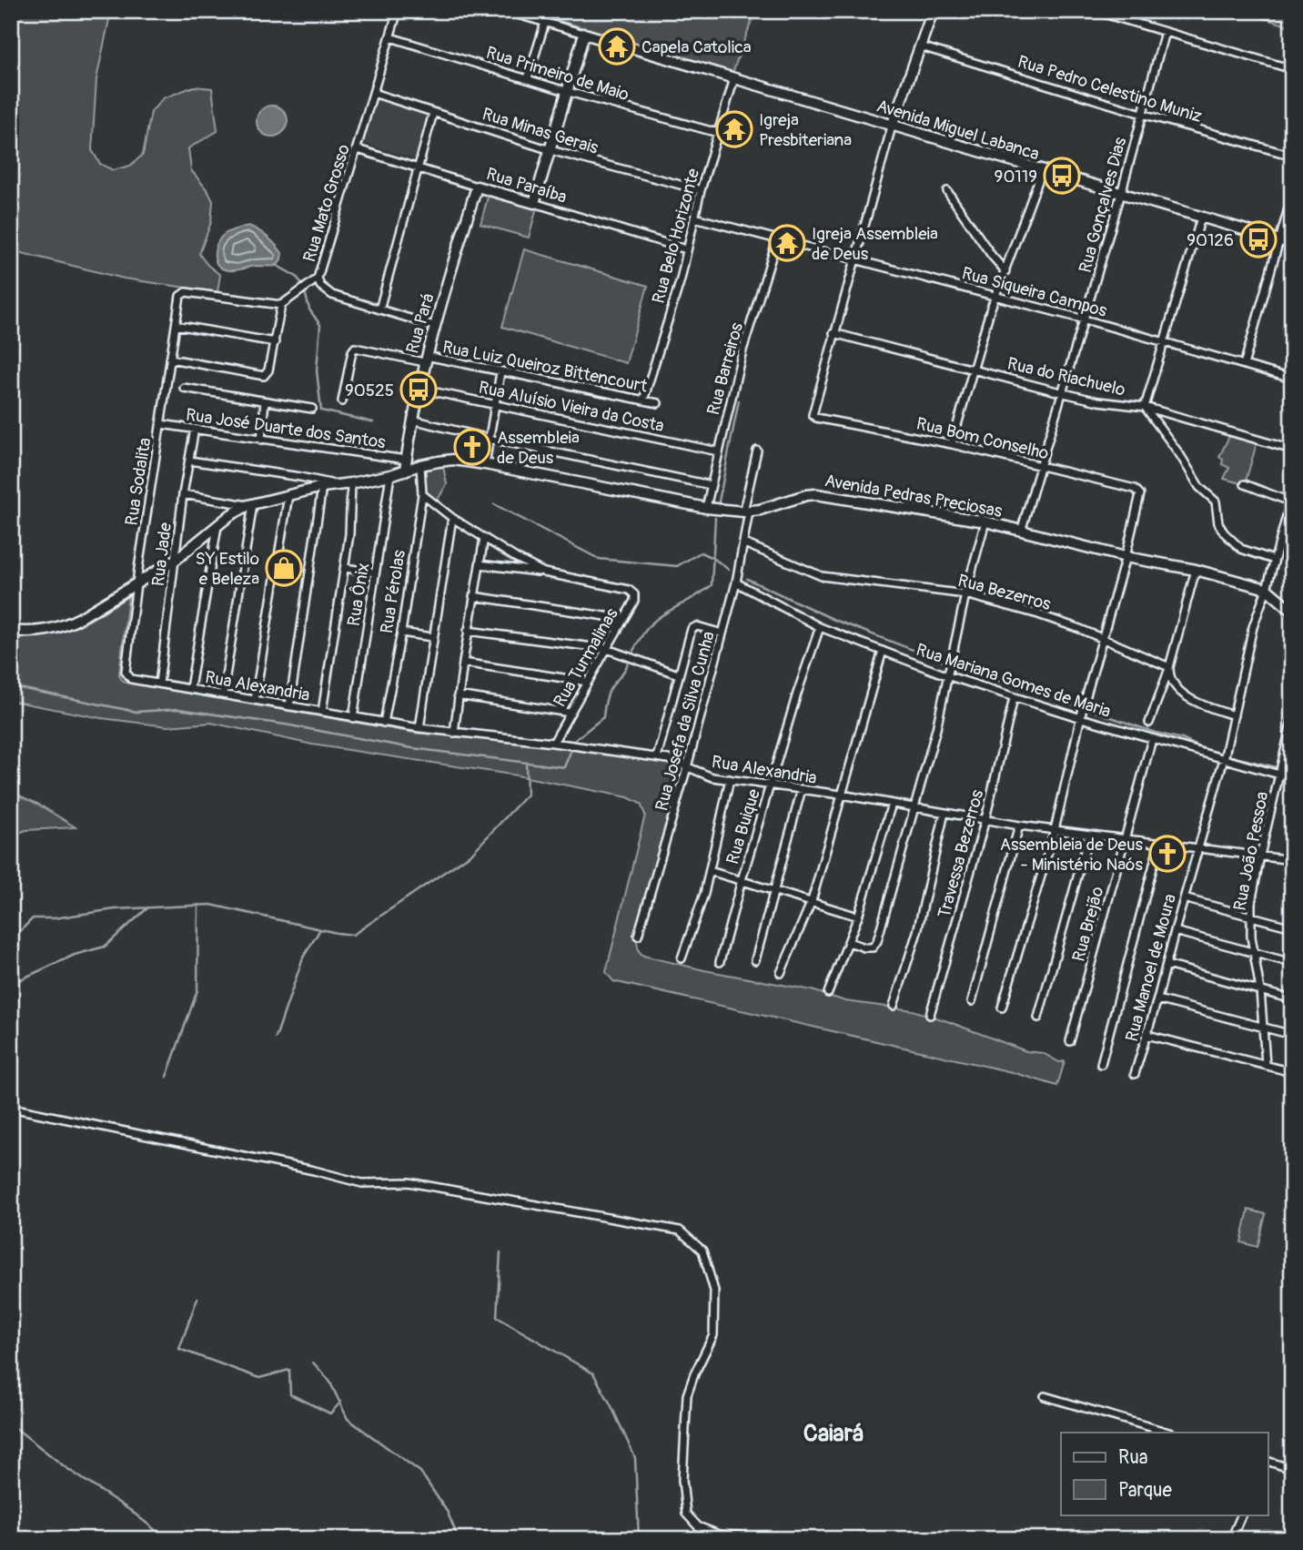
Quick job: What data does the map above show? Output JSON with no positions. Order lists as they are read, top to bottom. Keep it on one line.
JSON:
{"streets":{"main road":["Avenida Miguel Labanca","Rua Paraíba","Rua Pará","Avenida Pedras Preciosas"],"street":["Rua Primeiro de Maio","Rua Pedro Celestino Muniz","Rua Minas Gerais","Rua Mato Grosso","Rua Gonçalves Dias","Rua Belo Horizonte","Rua Siqueira Campos","Rua Luiz Queiroz Bittencourt","Rua Barreiros","Rua do Riachuelo","Rua Aluísio Vieira da Costa","Rua José Duarte dos Santos","Rua Bom Conselho","Rua Sodalita","Rua Jade","Rua Pérolas","Rua Bezerros","Rua Ônix","Rua Turmalinas","Rua Mariana Gomes de Maria","Rua Alexandria","Rua Josefa da Silva Cunha","Rua Buique","Rua João Pessoa","Travessa Bezerros","Rua Brejão","Rua Manoel de Moura"]},"crossings":[["Rua Primeiro de Maio","Rua Mato Grosso"],["Rua Primeiro de Maio","Rua Belo Horizonte"],["Rua Pedro Celestino Muniz","Rua Gonçalves Dias"],["Avenida Miguel Labanca","Rua Gonçalves Dias"],["Avenida Miguel Labanca","Rua Belo Horizonte"],["Rua Minas Gerais","Rua Mato Grosso"],["Rua Minas Gerais","Rua Belo Horizonte"],["Rua Paraíba","Rua Mato Grosso"],["Rua Paraíba","Rua Belo Horizonte"],["Rua Paraíba","Rua Pará"],["Rua Mato Grosso","Rua Pará"],["Rua Gonçalves Dias","Rua Siqueira Campos"],["Rua Gonçalves Dias","Rua do Riachuelo"],["Rua Gonçalves Dias","Rua Bom Conselho"],["Rua Gonçalves Dias","Avenida Pedras Preciosas"],["Rua Belo Horizonte","Rua Siqueira Campos"],["Rua Belo Horizonte","Rua Luiz Queiroz Bittencourt"],["Rua Siqueira Campos","Rua Barreiros"],["Rua Pará","Rua Luiz Queiroz Bittencourt"],["Rua Pará","Rua Aluísio Vieira da Costa"],["Rua Pará","Rua José Duarte dos Santos"],["Rua Pará","Avenida Pedras Preciosas"],["Rua Barreiros","Rua Aluísio Vieira da Costa"],["Rua Barreiros","Avenida Pedras Preciosas"],["Rua do Riachuelo","Rua Bom Conselho"],["Rua José Duarte dos Santos","Rua Sodalita"],["Rua José Duarte dos Santos","Rua Jade"],["Rua Bom Conselho","Avenida Pedras Preciosas"],["Rua Sodalita","Avenida Pedras Preciosas"],["Rua Sodalita","Rua Alexandria"],["Avenida Pedras Preciosas","Rua Jade"],["Avenida Pedras Preciosas","Rua Pérolas"],["Avenida Pedras Preciosas","Rua Ônix"],["Avenida Pedras Preciosas","Rua Josefa da Silva Cunha"],["Avenida Pedras Preciosas","Rua Manoel de Moura"],["Rua Jade","Rua Alexandria"],["Rua Pérolas","Rua Turmalinas"],["Rua Pérolas","Rua Alexandria"],["Rua Bezerros","Rua Josefa da Silva Cunha"],["Rua Ônix","Rua Alexandria"],["Rua Turmalinas","Rua Alexandria"],["Rua Mariana Gomes de Maria","Rua Josefa da Silva Cunha"],["Rua Mariana Gomes de Maria","Rua Buique"],["Rua Mariana Gomes de Maria","Rua João Pessoa"],["Rua Mariana Gomes de Maria","Travessa Bezerros"],["Rua Mariana Gomes de Maria","Rua Brejão"],["Rua Mariana Gomes de Maria","Rua Manoel de Moura"],["Rua Alexandria","Rua Josefa da Silva Cunha"],["Rua Alexandria","Rua Buique"],["Rua Alexandria","Rua João Pessoa"],["Rua Alexandria","Travessa Bezerros"],["Rua Alexandria","Rua Brejão"],["Rua Alexandria","Rua Manoel de Moura"]],"districts":["Caiará"],"places":{"temple":["Capela Catolica","Igreja Presbiteriana","Igreja Assembleia de Deus"],"bus stop":["90119","90126","90525"],"church":["Assembleia de Deus","Assembleia de Deus - Ministério Naós"],"shop":["SY Estilo e Beleza"]},"legend":["Rua","Parque"]}
